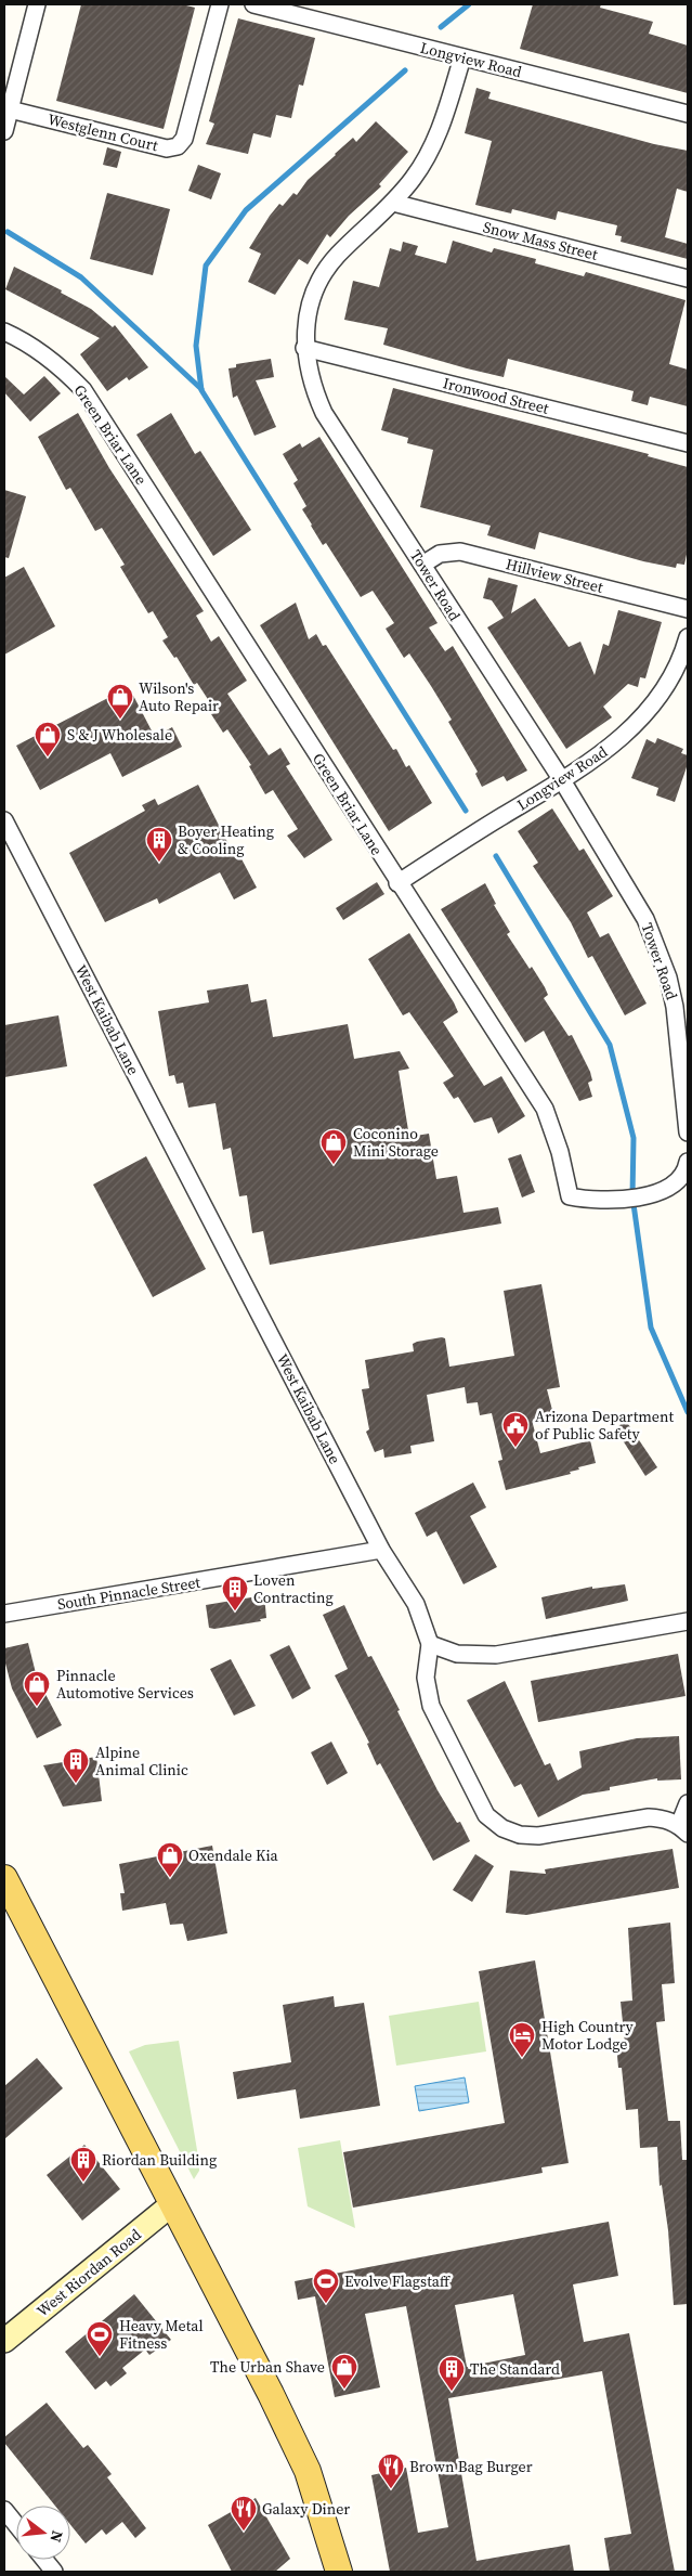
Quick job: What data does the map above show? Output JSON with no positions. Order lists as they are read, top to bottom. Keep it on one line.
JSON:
{"streets":{"street":["Longview Road","Westglenn Court","Snow Mass Street","Ironwood Street","Green Briar Lane","Hillview Street","Tower Road","West Kaibab Lane","South Pinnacle Street","West Riordan Road"]},"crossings":[["Longview Road","Green Briar Lane"],["Longview Road","Tower Road"],["Snow Mass Street","Tower Road"],["Ironwood Street","Tower Road"],["Hillview Street","Tower Road"],["West Kaibab Lane","South Pinnacle Street"]],"places":{"shop":["Wilson's Auto Repair","S & J Wholesale","Coconino Mini Storage","Pinnacle Automotive Services","Oxendale Kia","The Urban Shave"],"building":["Boyer Heating & Cooling","Loven Contracting","Alpine Animal Clinic","Riordan Building","The Standard"],"public building":["Arizona Department of Public Safety"],"hotel":["High Country Motor Lodge"],"sports":["Evolve Flagstaff","Heavy Metal Fitness"],"restaurant":["Brown Bag Burger","Galaxy Diner"]},"north":"right"}
